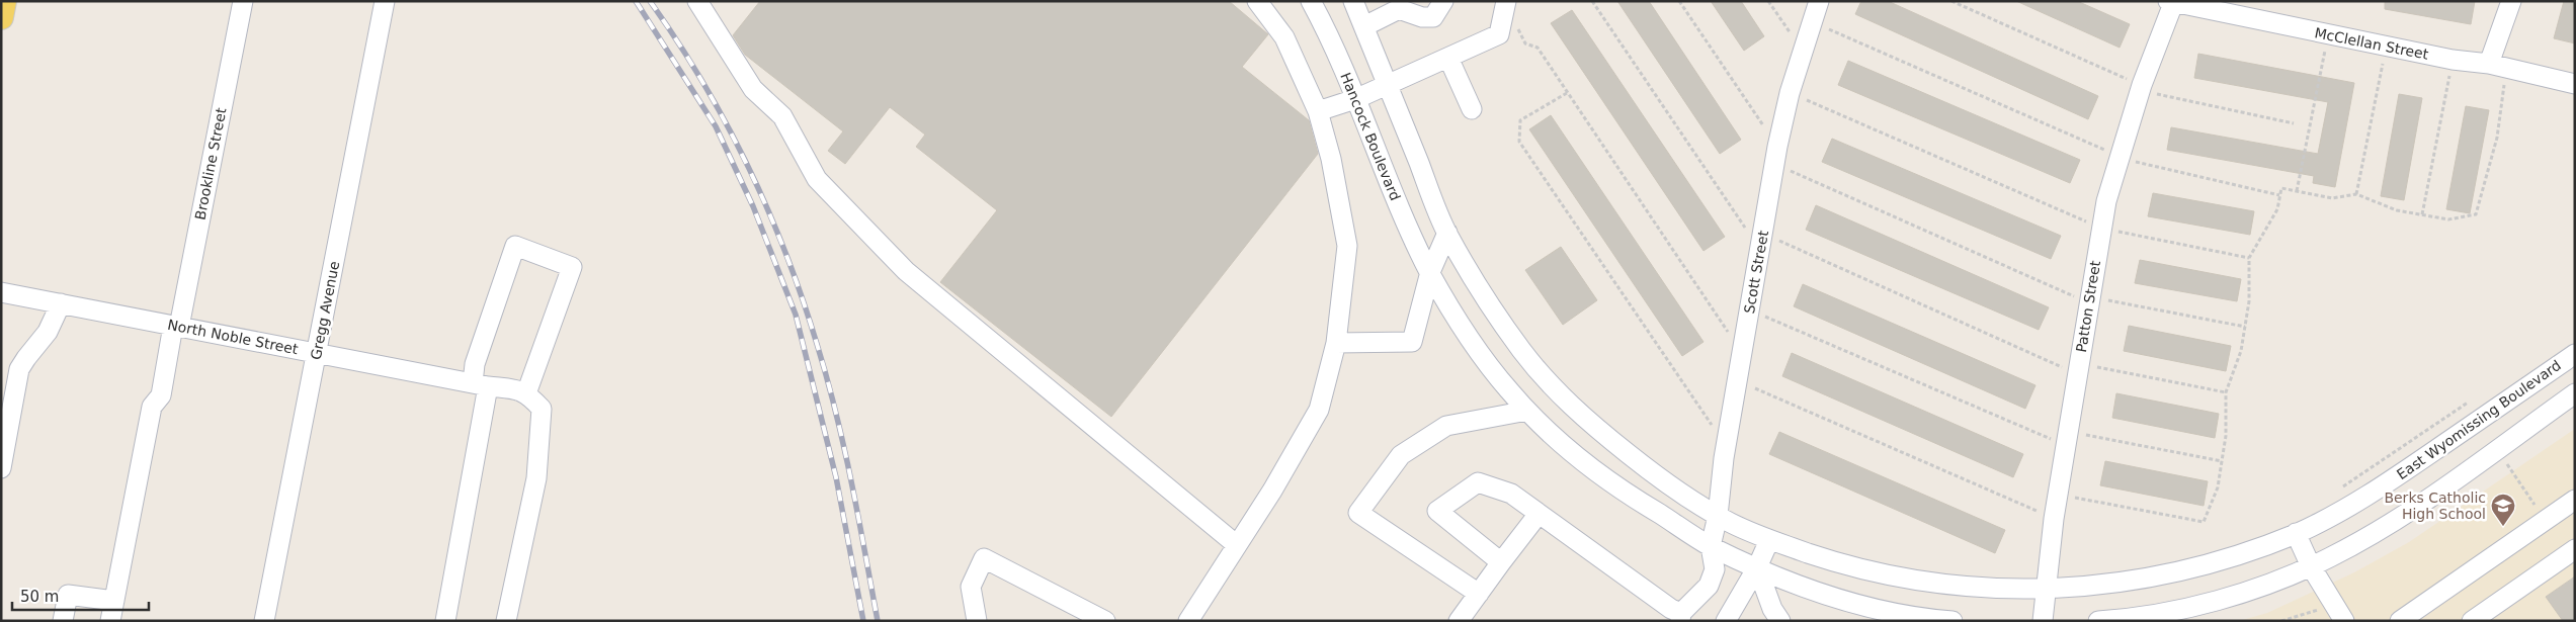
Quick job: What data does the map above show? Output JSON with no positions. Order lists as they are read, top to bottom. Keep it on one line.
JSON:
{"streets":{"street":["McClellan Street","Hancock Boulevard","Brookline Street","Scott Street","Patton Street","Gregg Avenue","North Noble Street","East Wyomissing Boulevard"]},"crossings":[["McClellan Street","Patton Street"],["Brookline Street","North Noble Street"],["Scott Street","East Wyomissing Boulevard"],["Patton Street","East Wyomissing Boulevard"],["Gregg Avenue","North Noble Street"]],"places":{"school or university":["Berks Catholic High School"]},"scale_bar":"50 m"}
